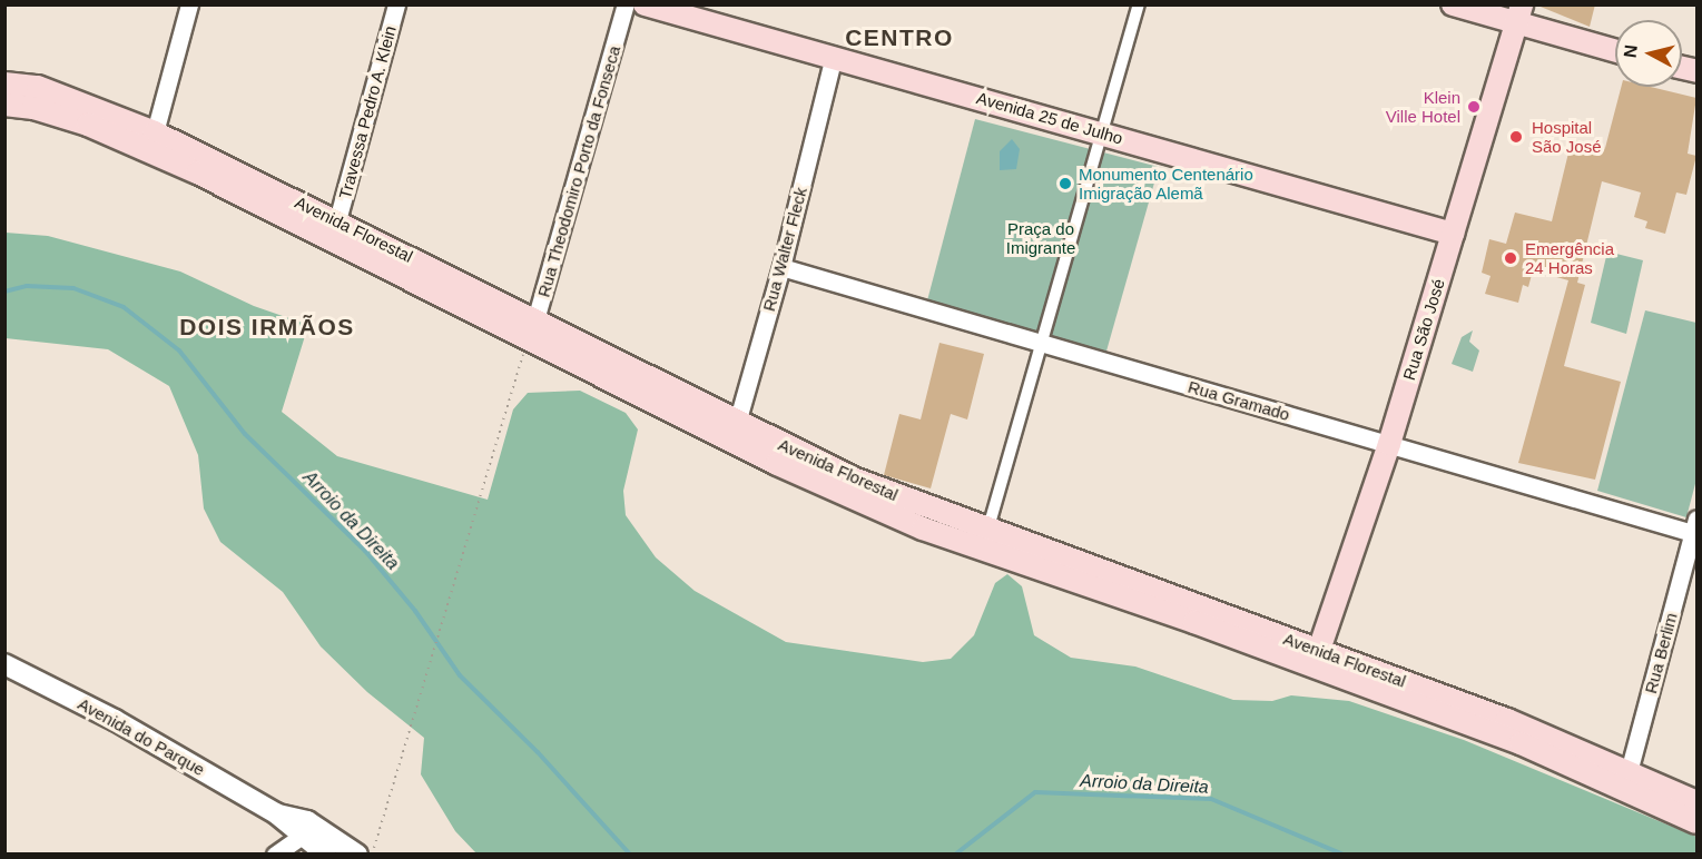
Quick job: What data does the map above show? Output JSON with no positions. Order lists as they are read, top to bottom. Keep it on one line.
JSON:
{"streets":{"main road":["Avenida 25 de Julho","Avenida Florestal","Rua São José"],"street":["Travessa Pedro A. Klein","Rua Theodomiro Porto da Fonseca","Rua Walter Fleck","Rua Gramado","Rua Berlim","Avenida do Parque"]},"crossings":[["Travessa Pedro A. Klein","Avenida Florestal"],["Avenida 25 de Julho","Rua Walter Fleck"],["Avenida 25 de Julho","Rua São José"],["Rua Theodomiro Porto da Fonseca","Avenida Florestal"],["Avenida Florestal","Rua Walter Fleck"],["Avenida Florestal","Rua São José"],["Avenida Florestal","Rua Berlim"],["Rua Walter Fleck","Rua Gramado"],["Rua São José","Rua Gramado"],["Rua Gramado","Rua Berlim"]],"districts":["CENTRO","DOIS IRMÃOS"],"water":["Arroio da Direita"],"parks":["Praça do Imigrante"],"places":["Klein Ville Hotel","Hospital São José","Monumento Centenário Imigração Alemã","Emergência 24 Horas"],"north":"left"}
